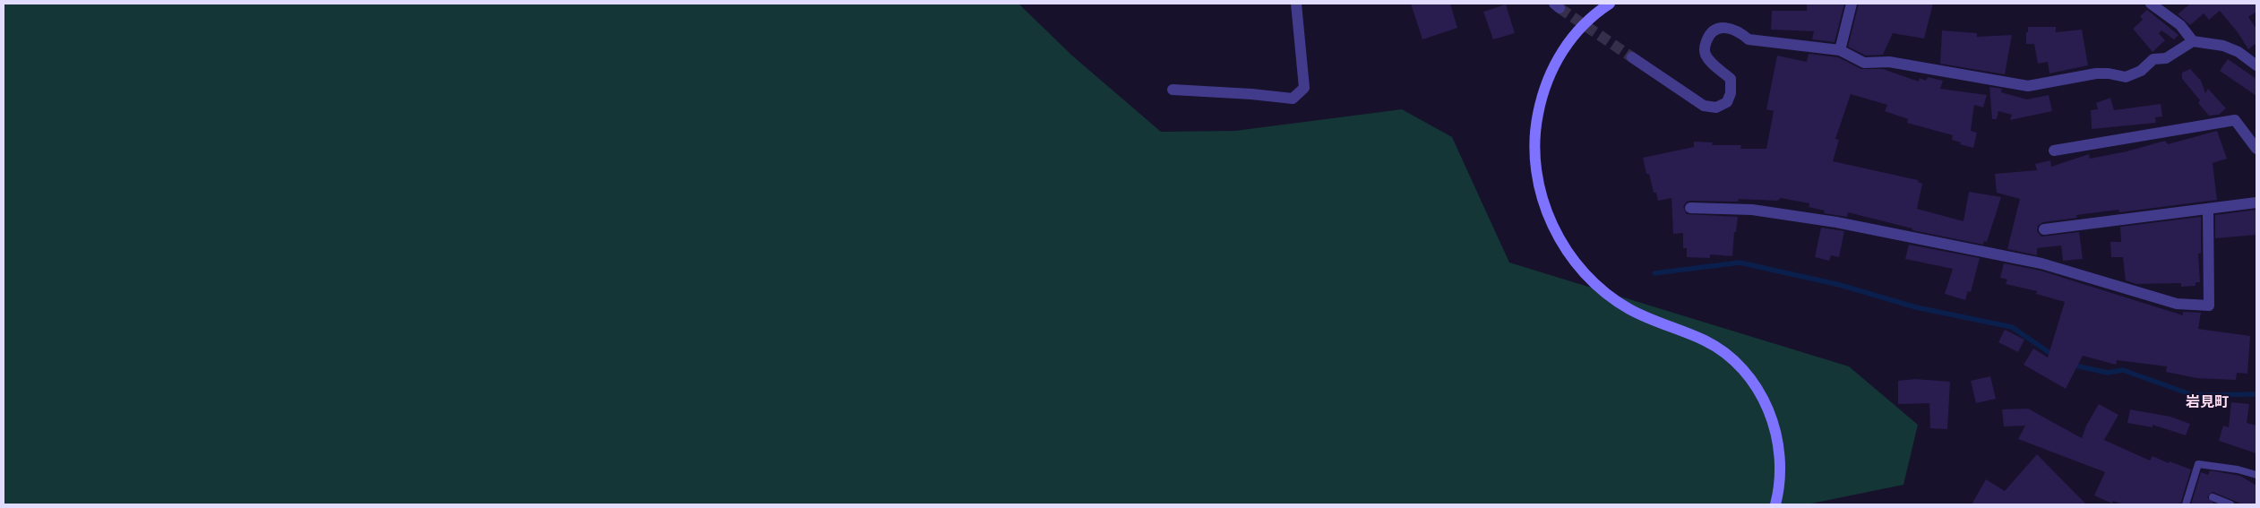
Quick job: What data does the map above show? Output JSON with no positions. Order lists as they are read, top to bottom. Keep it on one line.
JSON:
{"districts":["岩見町"]}
